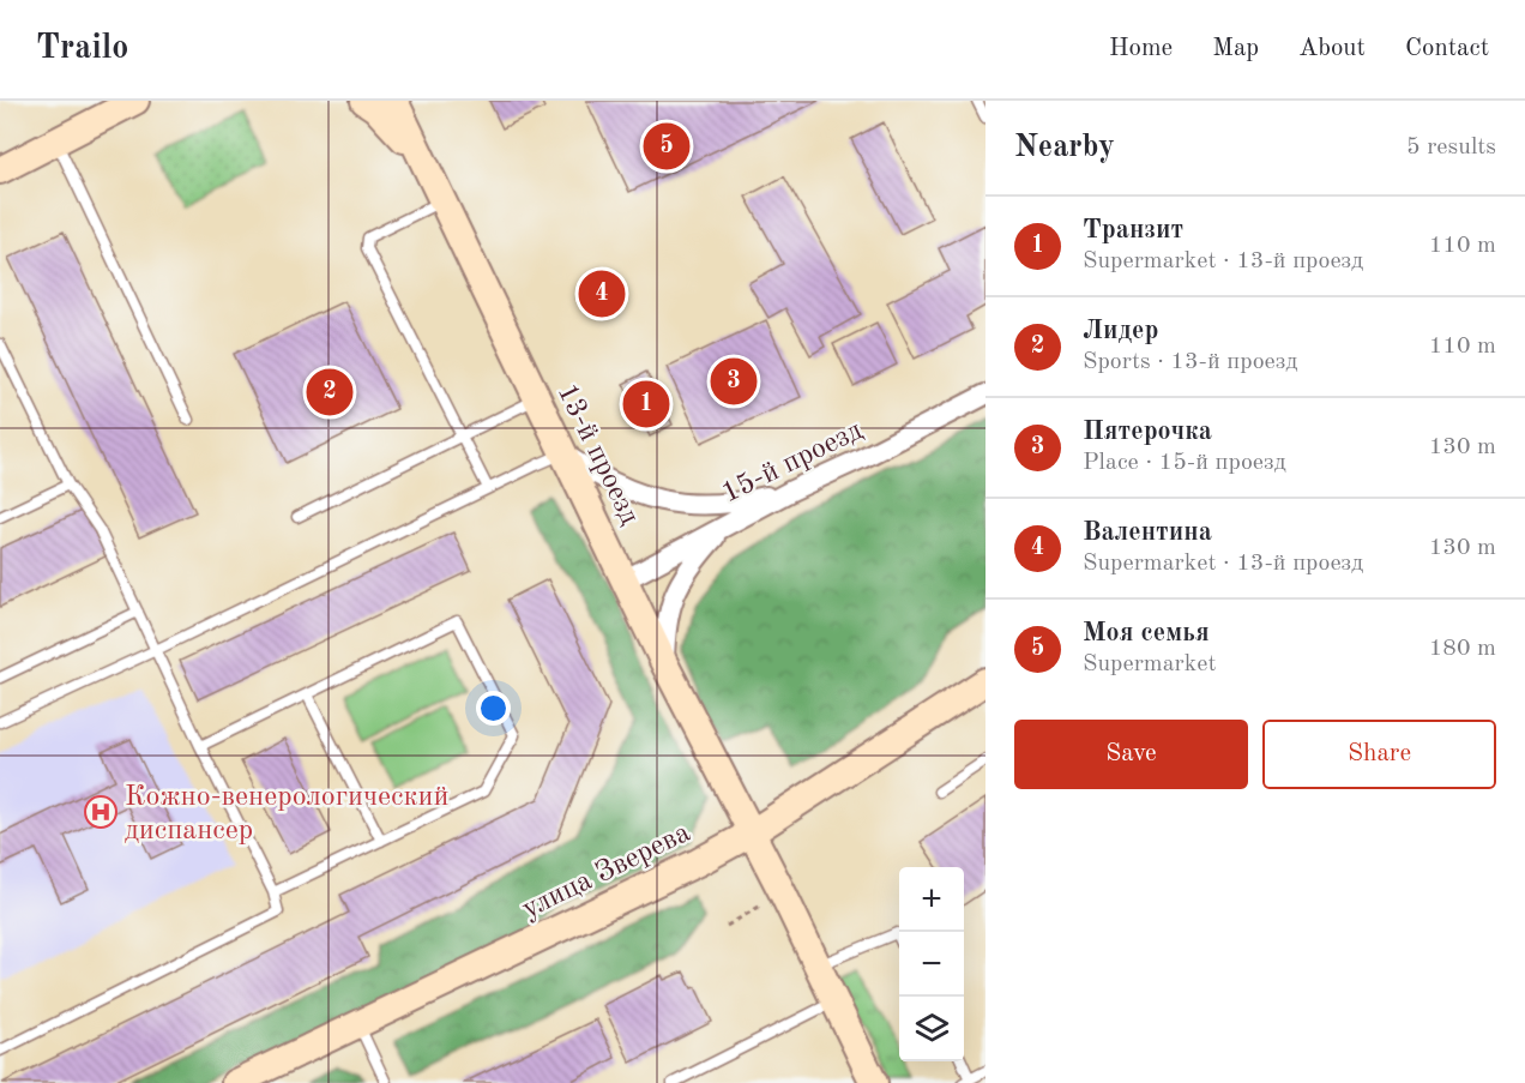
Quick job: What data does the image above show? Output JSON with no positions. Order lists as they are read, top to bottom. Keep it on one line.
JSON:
{"streets":{"street":["13-й проезд","15-й проезд","улица Зверева"]},"crossings":[["13-й проезд","15-й проезд"],["13-й проезд","улица Зверева"]],"places":{"hospital":["Кожно-венерологический диспансер"]},"page":{"header":"Trailo","nav":["Home","Map","About","Contact"],"heading":["Nearby","5 results"],"pins":["5","4","3","2","1"],"list":[{"mark":"1","name":"Транзит","note":"Supermarket · 13-й проезд","value":"110 m"},{"mark":"2","name":"Лидер","note":"Sports · 13-й проезд","value":"110 m"},{"mark":"3","name":"Пятерочка","note":"Place · 15-й проезд","value":"130 m"},{"mark":"4","name":"Валентина","note":"Supermarket · 13-й проезд","value":"130 m"},{"mark":"5","name":"Моя семья","note":"Supermarket","value":"180 m"}],"buttons":["Save","Share"],"map_buttons":["+","−"]}}
